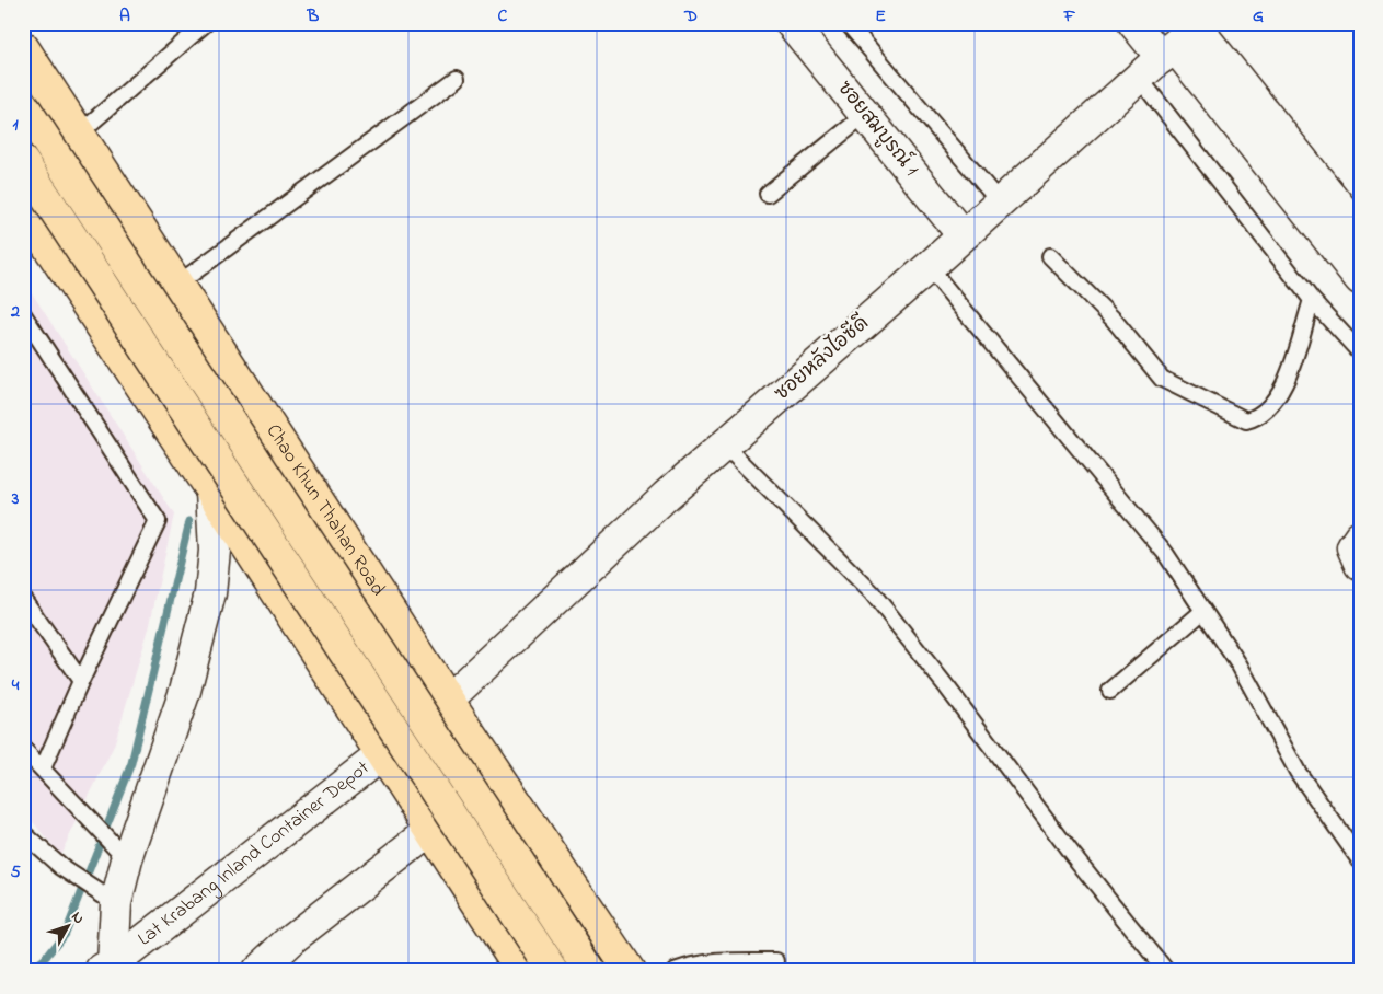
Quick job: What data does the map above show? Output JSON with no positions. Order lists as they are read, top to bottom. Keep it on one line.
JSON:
{"streets":{"main road":["Chao Khun Thahan Road"],"street":["ซอยสมบูรณ์ 1","ซอยหลังไอซีดี","Lat Krabang Inland Container Depot"]},"crossings":[["ซอยสมบูรณ์ 1","ซอยหลังไอซีดี"],["ซอยหลังไอซีดี","Chao Khun Thahan Road"]],"north":"top right","grid":{"columns":["A","B","C","D","E","F","G"],"rows":["1","2","3","4","5"]}}
